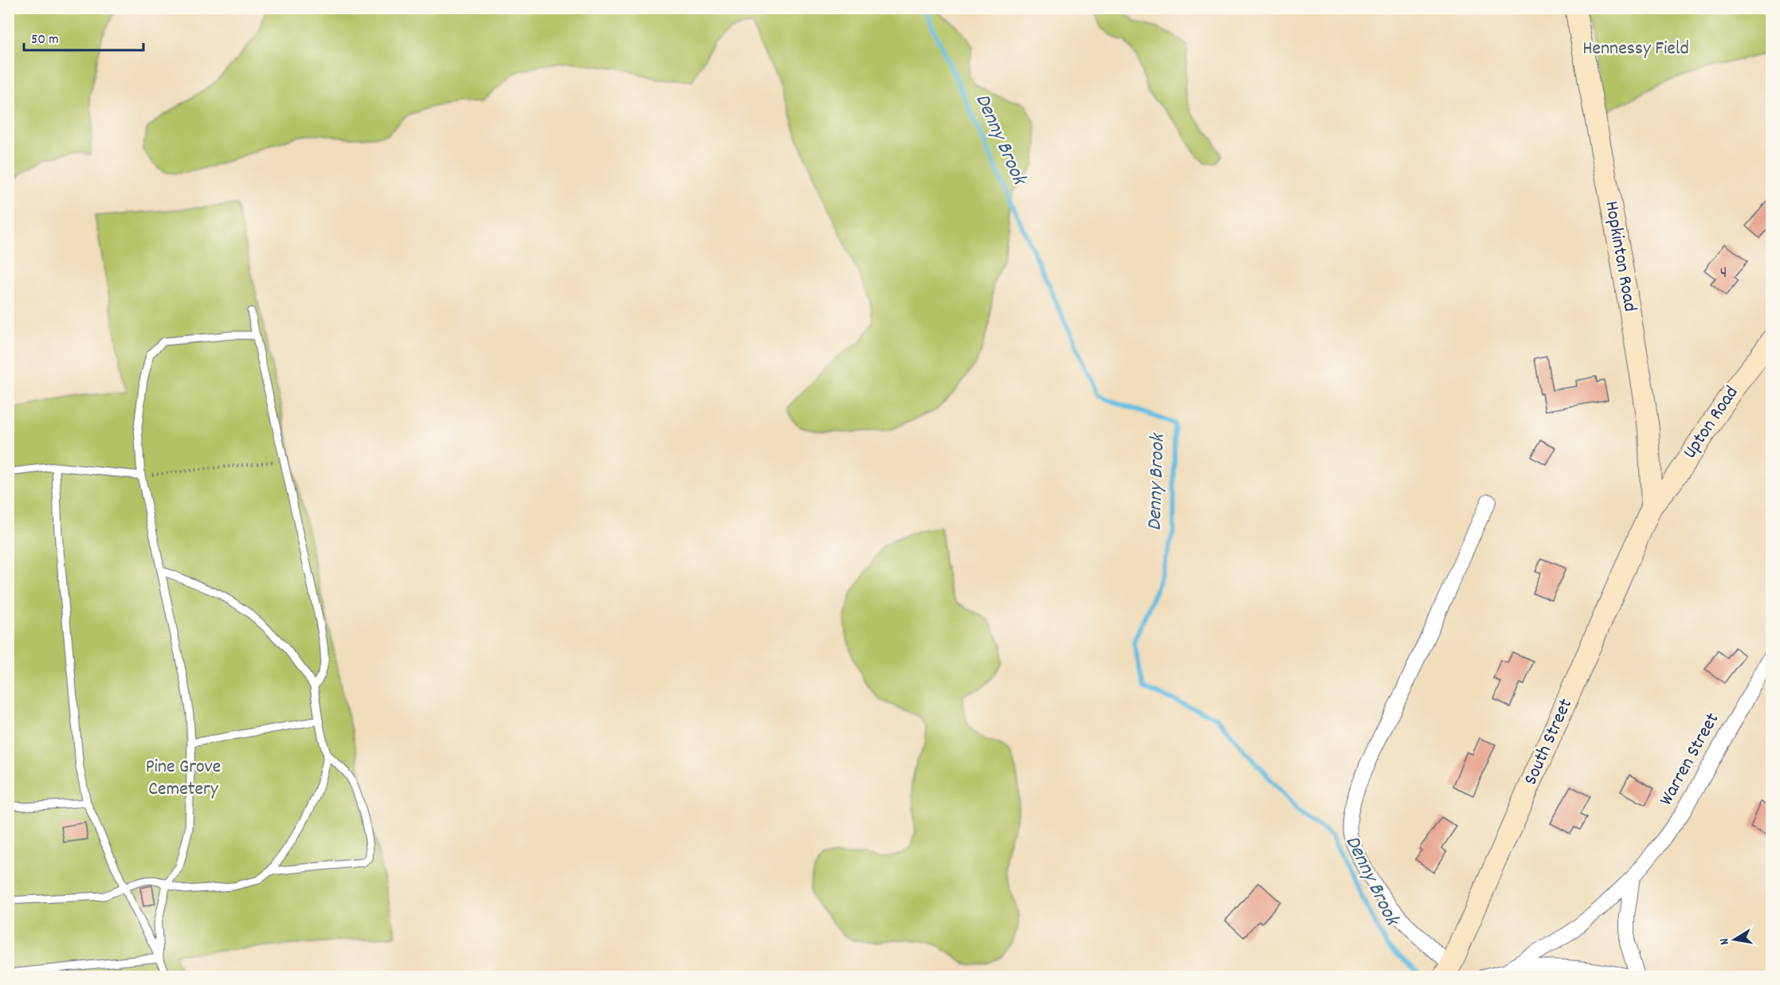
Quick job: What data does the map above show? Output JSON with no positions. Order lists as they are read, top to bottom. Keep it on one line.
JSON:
{"streets":{"main road":["Hopkinton Road","Upton Road","South Street"],"street":["Warren Street"]},"crossings":[["Hopkinton Road","Upton Road"],["Hopkinton Road","South Street"],["Upton Road","South Street"]],"water":["Denny Brook"],"parks":["Hennessy Field","Pine Grove Cemetery"],"house_numbers":["4"],"scale_bar":"50 m","north":"left"}
